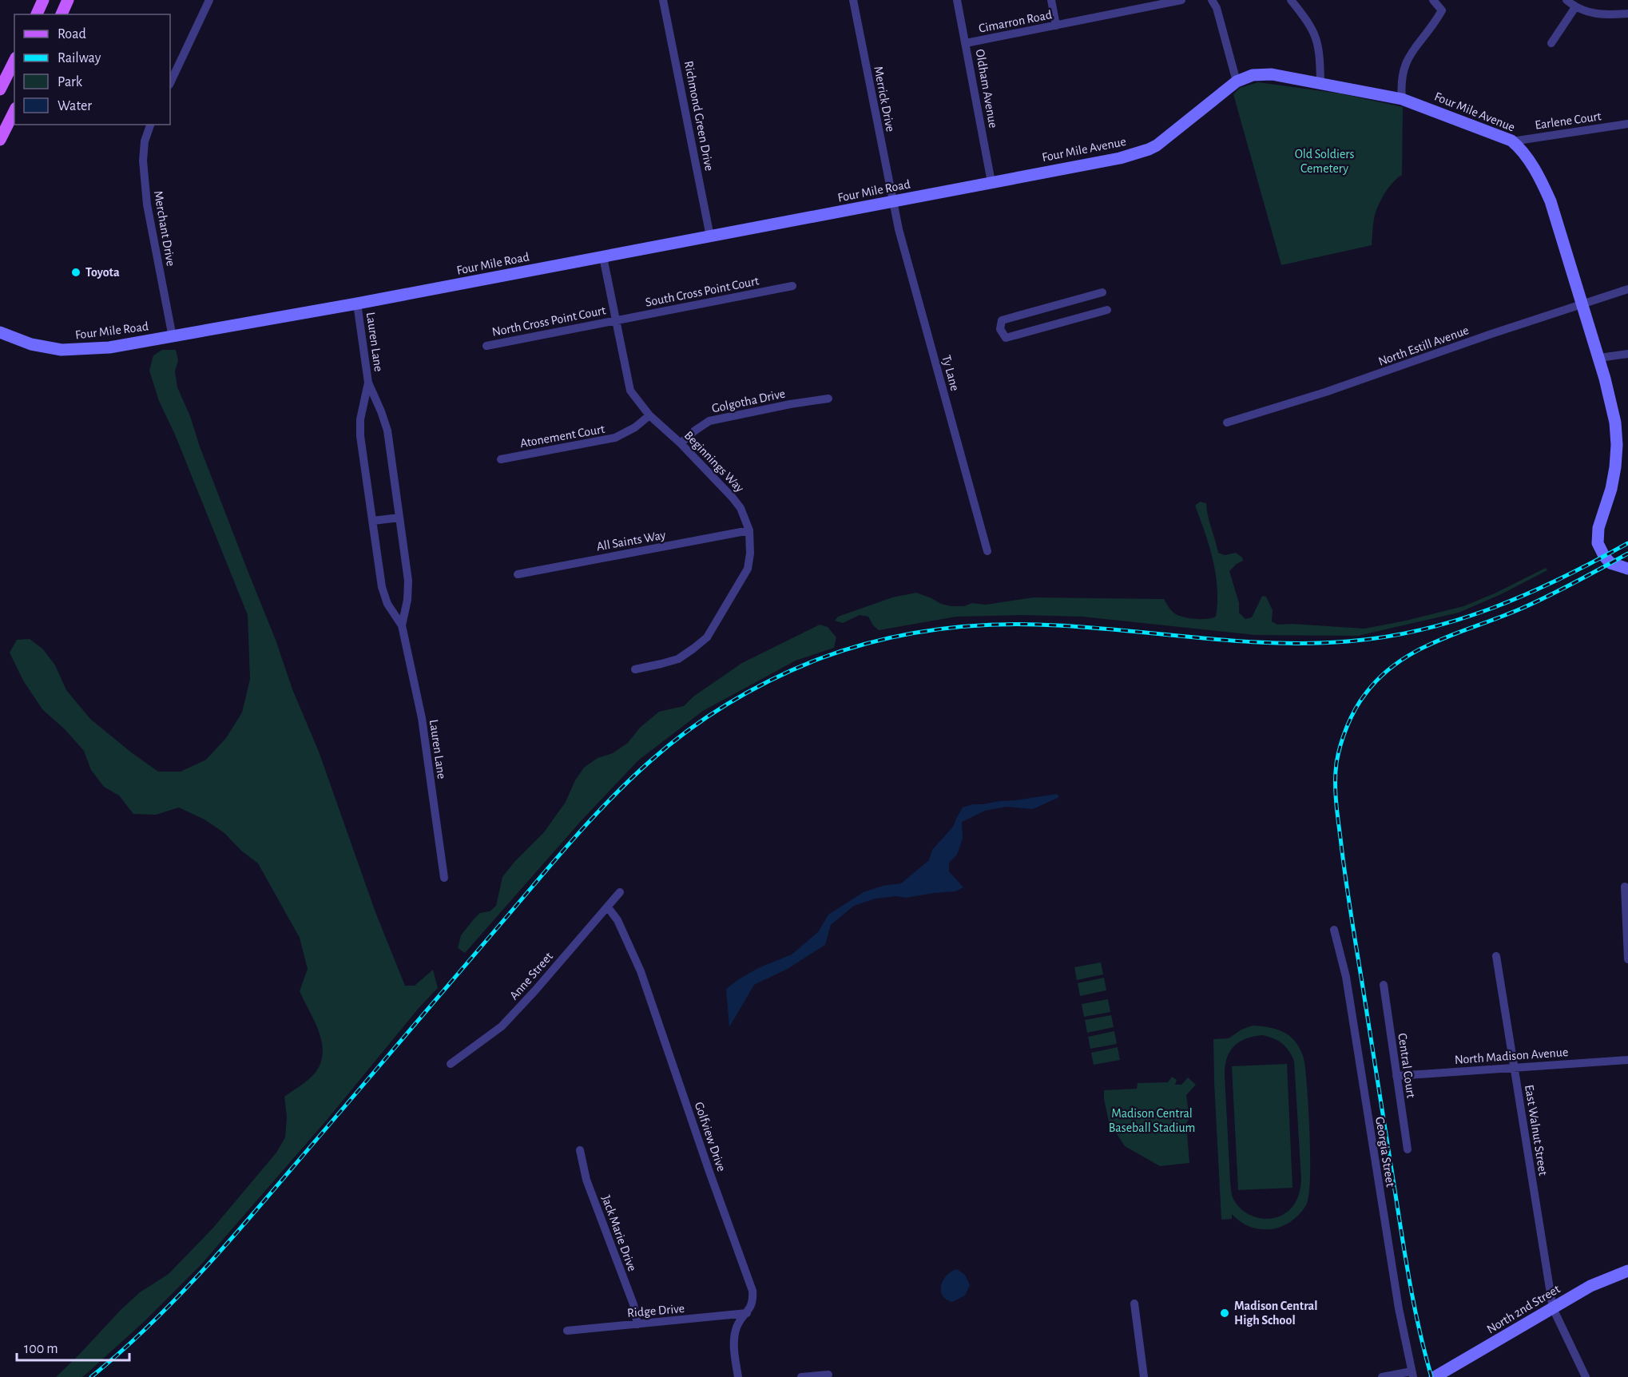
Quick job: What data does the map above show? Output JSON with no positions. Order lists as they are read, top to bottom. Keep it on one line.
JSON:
{"streets":{"street":["Cimarron Road","Oldham Avenue","Merrick Drive","Four Mile Avenue","Richmond Green Drive","Earlene Court","Four Mile Road","Merchant Drive","South Cross Point Court","North Cross Point Court","Lauren Lane","North Estill Avenue","Ty Lane","Golgotha Drive","Atonement Court","Beginnings Way","All Saints Way","Anne Street","North Madison Avenue","Central Court","East Walnut Street","Golfview Drive","Georgia Street","Jack Marie Drive","North 2nd Street","Ridge Drive"]},"crossings":[["Cimarron Road","Oldham Avenue"],["Oldham Avenue","Four Mile Avenue"],["Oldham Avenue","Four Mile Road"],["Merrick Drive","Four Mile Road"],["Merrick Drive","Ty Lane"],["Four Mile Avenue","Earlene Court"],["Four Mile Avenue","Four Mile Road"],["Four Mile Avenue","North Estill Avenue"],["Richmond Green Drive","Four Mile Road"],["Four Mile Road","Merchant Drive"],["Four Mile Road","Lauren Lane"],["Four Mile Road","Ty Lane"],["Four Mile Road","Beginnings Way"],["South Cross Point Court","North Cross Point Court"],["South Cross Point Court","Beginnings Way"],["North Cross Point Court","Beginnings Way"],["Golgotha Drive","Beginnings Way"],["Atonement Court","Beginnings Way"],["Beginnings Way","All Saints Way"],["Anne Street","Golfview Drive"],["North Madison Avenue","Central Court"],["North Madison Avenue","East Walnut Street"],["East Walnut Street","North 2nd Street"],["Golfview Drive","Ridge Drive"],["Jack Marie Drive","Ridge Drive"]],"parks":["Old Soldiers Cemetery","Madison Central Baseball Stadium"],"places":["Toyota","Madison Central High School"],"legend":["Road","Railway","Park","Water"],"scale_bar":"100 m"}
